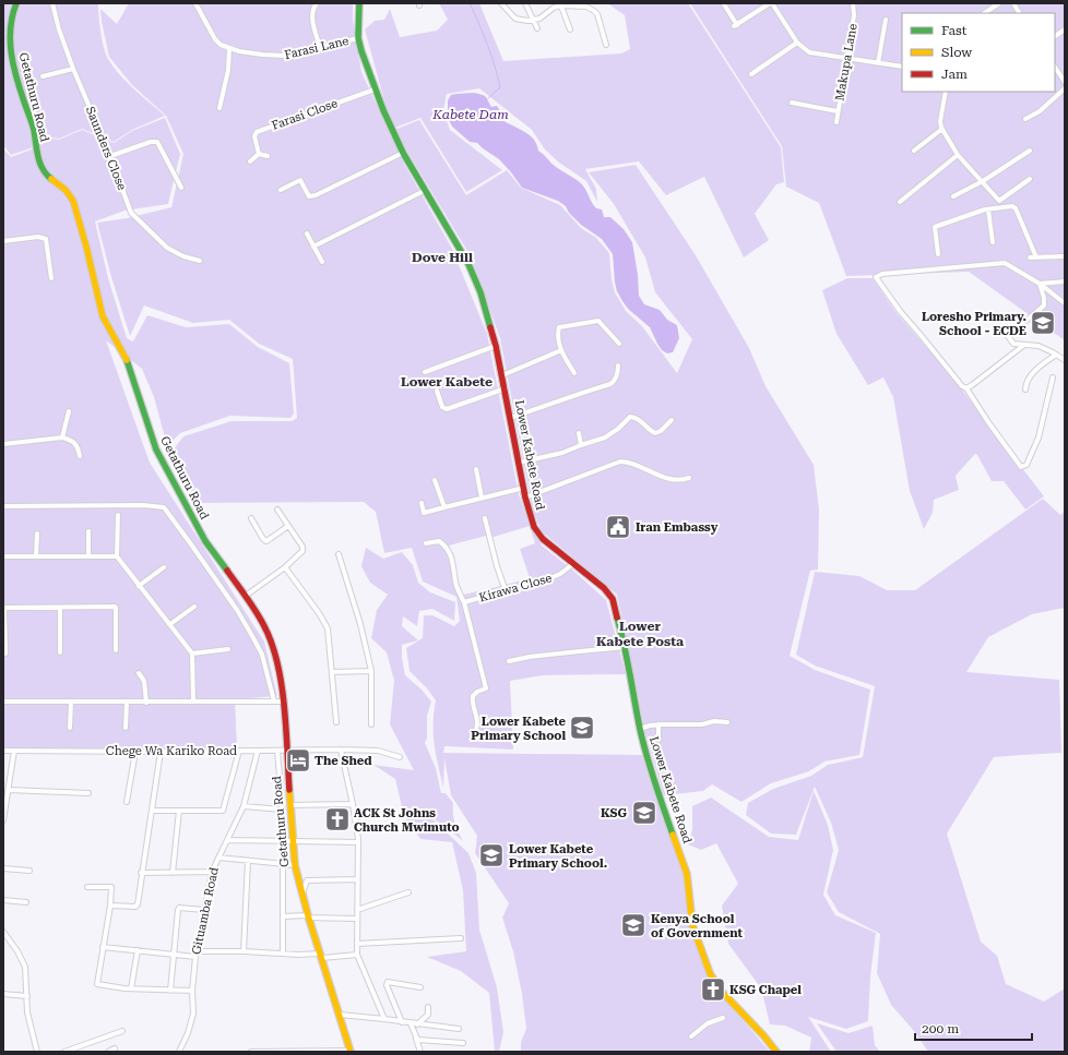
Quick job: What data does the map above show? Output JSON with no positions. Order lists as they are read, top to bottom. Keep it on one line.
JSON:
{"streets":{"main road":["Getathuru Road","Lower Kabete Road"],"street":["Farasi Lane","Makupa Lane","Farasi Close","Saunders Close","Kirawa Close","Chege Wa Kariko Road","Gituamba Road"]},"crossings":[["Farasi Lane","Lower Kabete Road"],["Getathuru Road","Chege Wa Kariko Road"],["Farasi Close","Lower Kabete Road"],["Lower Kabete Road","Kirawa Close"],["Chege Wa Kariko Road","Gituamba Road"]],"districts":["Dove Hill","Lower Kabete","Lower Kabete Posta"],"water":["Kabete Dam"],"places":{"school or university":["Loresho Primary. School - ECDE","Lower Kabete Primary School","KSG","Lower Kabete Primary School.","Kenya School of Government"],"public building":["Iran Embassy"],"hotel":["The Shed"],"church":["ACK St Johns Church Mwimuto","KSG Chapel"]},"legend":["Fast","Slow","Jam"],"scale_bar":"200 m"}
